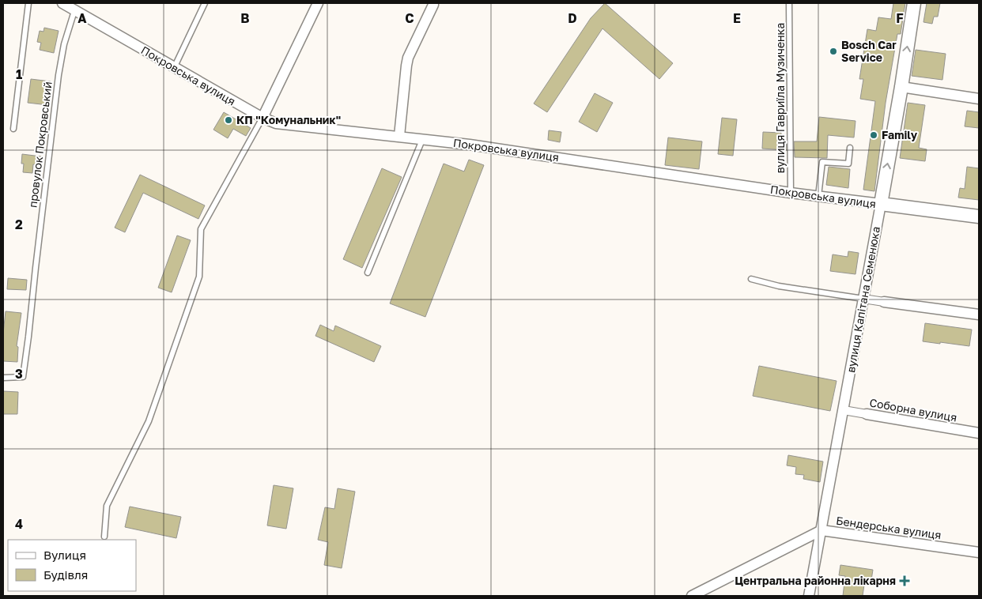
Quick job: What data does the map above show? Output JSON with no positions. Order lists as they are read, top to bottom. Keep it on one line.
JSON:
{"streets":{"street":["Покровська вулиця","вулиця Капітана Семенюка","Соборна вулиця","Бендерська вулиця"],"lane":["вулиця Гавриїла Музиченка","провулок Покровський"]},"crossings":[["Покровська вулиця","вулиця Гавриїла Музиченка"],["Покровська вулиця","провулок Покровський"],["Покровська вулиця","вулиця Капітана Семенюка"],["вулиця Капітана Семенюка","Соборна вулиця"],["вулиця Капітана Семенюка","Бендерська вулиця"]],"places":{"other":["Bosch Car Service","КП \"Комунальник\"","Family"],"health":["Центральна районна лікарня"]},"legend":["Вулиця","Будівля"],"grid":{"columns":["A","B","C","D","E","F"],"rows":["1","2","3","4"]}}
